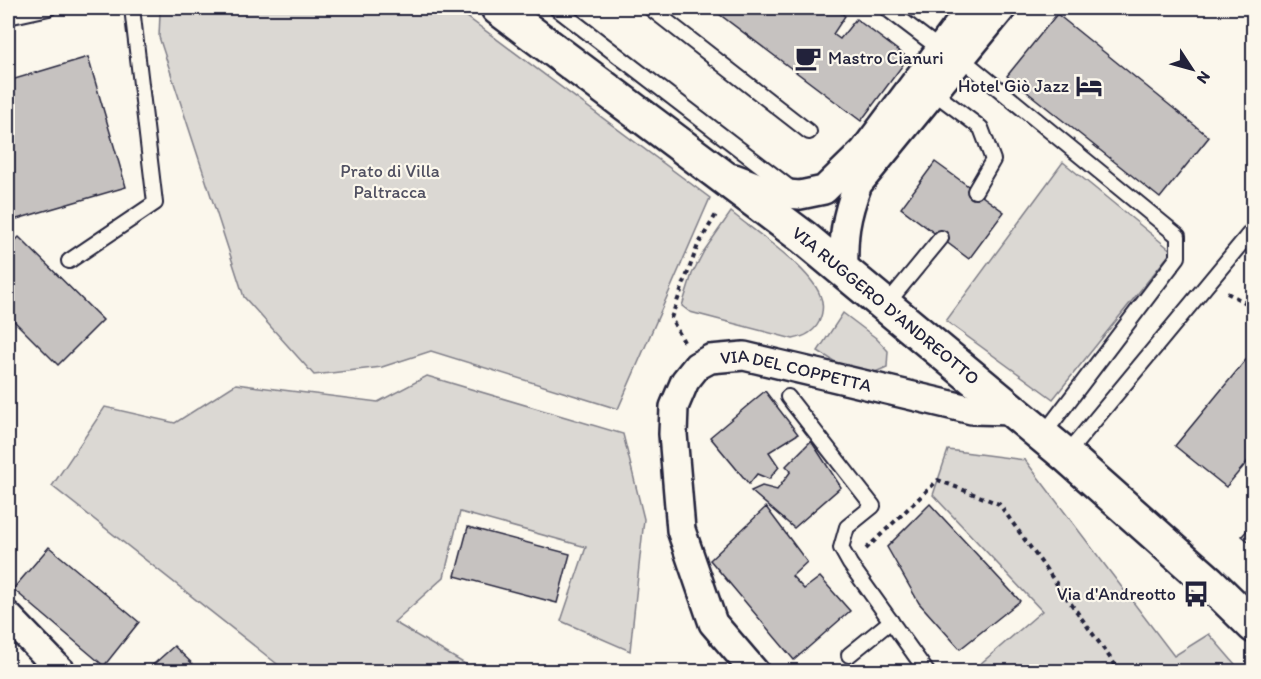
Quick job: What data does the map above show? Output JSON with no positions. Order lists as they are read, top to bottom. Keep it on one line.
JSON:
{"streets":{"main road":["VIA RUGGERO D'ANDREOTTO"],"street":["VIA DEL COPPETTA"]},"crossings":[["VIA RUGGERO D'ANDREOTTO","VIA DEL COPPETTA"]],"parks":["Prato di Villa Paltracca"],"places":{"cafe":["Mastro Cianuri"],"hotel":["Hotel Giò Jazz"],"bus stop":["Via d'Andreotto"]},"north":"bottom right"}
